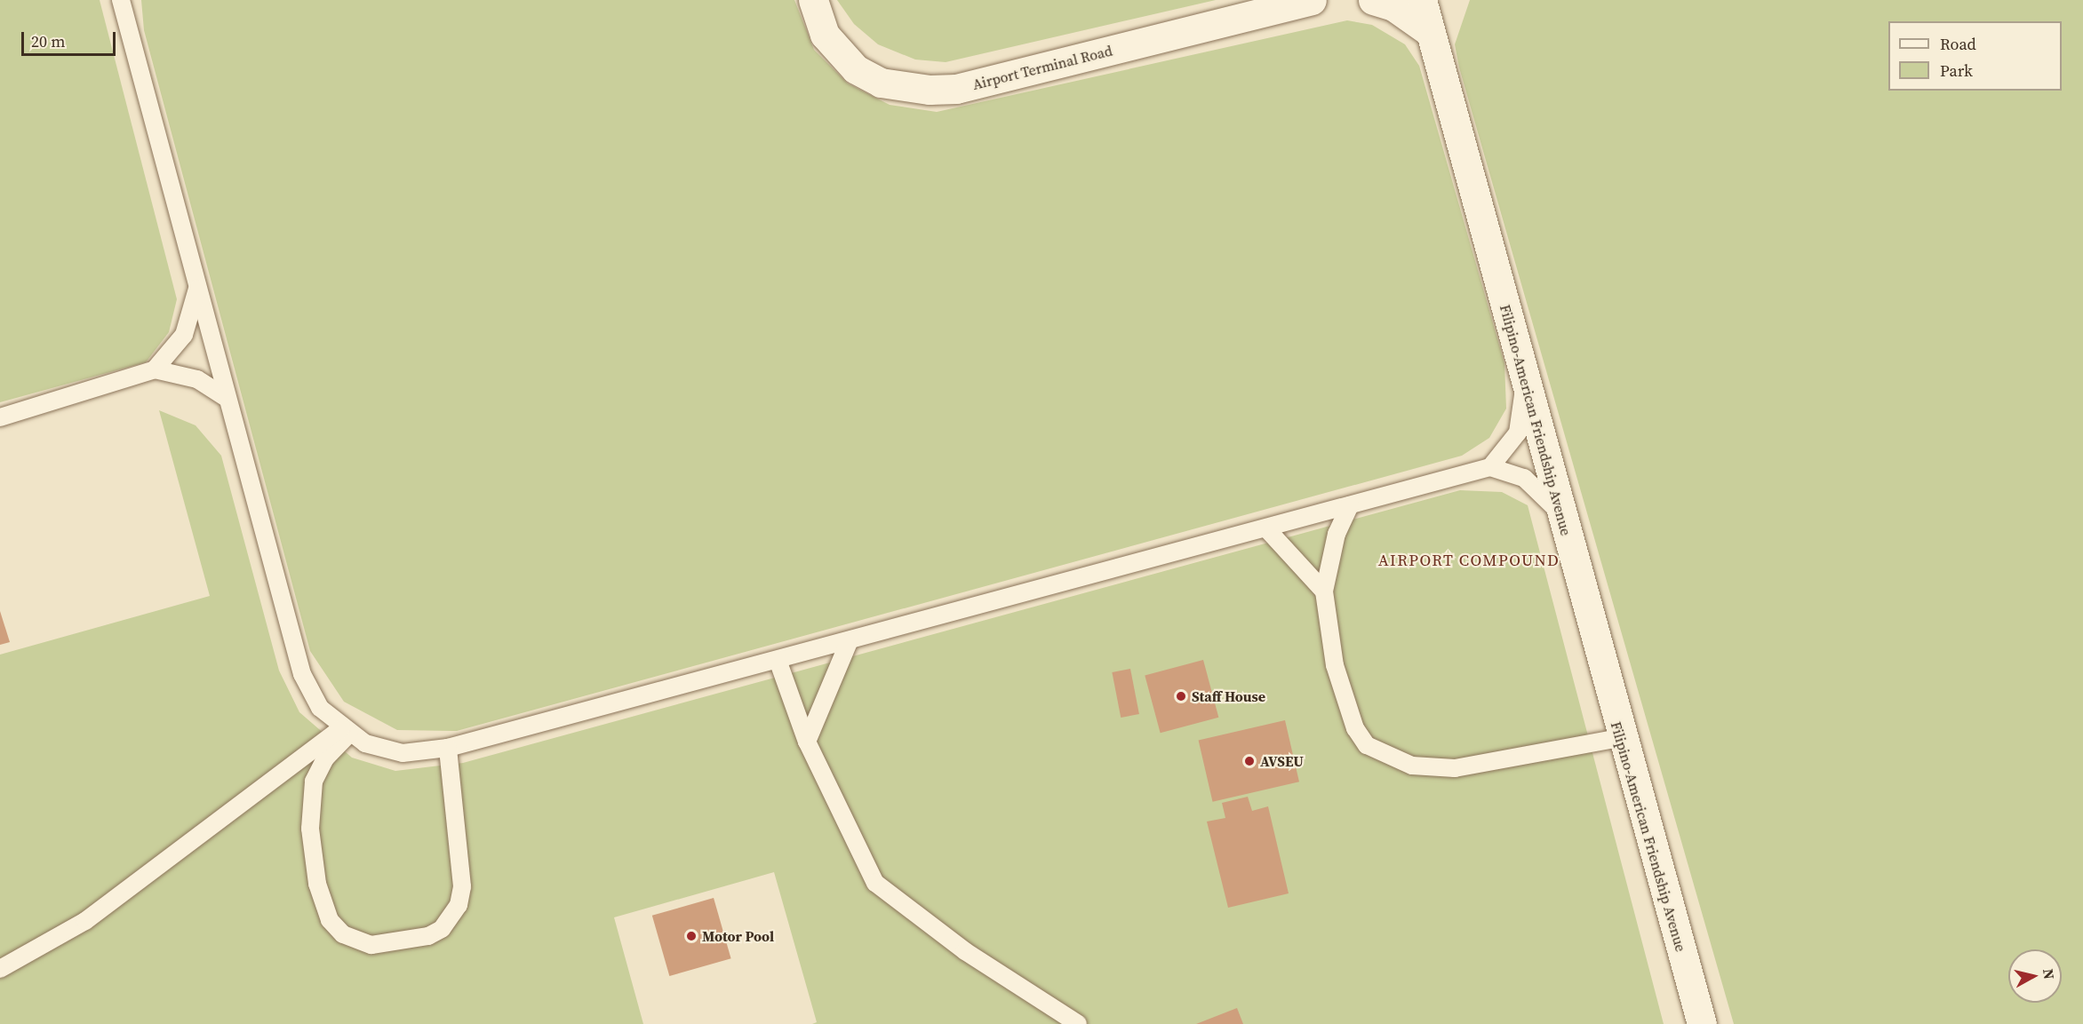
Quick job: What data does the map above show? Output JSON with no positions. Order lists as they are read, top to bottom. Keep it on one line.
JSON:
{"streets":{"street":["Airport Terminal Road","Filipino-American Friendship Avenue"]},"districts":["AIRPORT COMPOUND"],"places":["Staff House","AVSEU","Motor Pool"],"legend":["Road","Park"],"scale_bar":"20 m","north":"right"}
